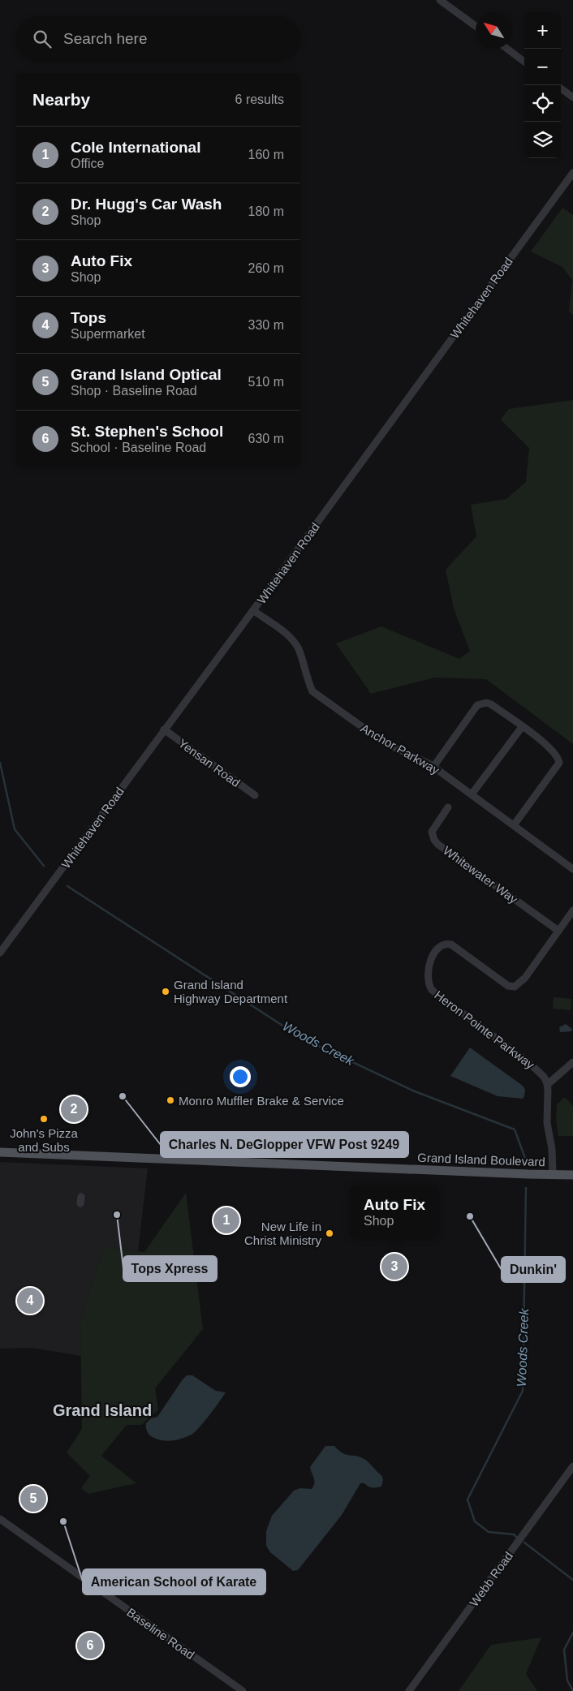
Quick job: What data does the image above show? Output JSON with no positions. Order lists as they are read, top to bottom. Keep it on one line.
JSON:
{"streets":{"main road":["Grand Island Boulevard"],"street":["Whitehaven Road","Anchor Parkway","Yensan Road","Whitewater Way","Heron Pointe Parkway","Webb Road","Baseline Road"]},"crossings":[["Whitehaven Road","Anchor Parkway"],["Whitehaven Road","Yensan Road"],["Whitewater Way","Heron Pointe Parkway"]],"districts":["Grand Island"],"water":["Woods Creek"],"places":["Grand Island Highway Department","Charles N. DeGlopper VFW Post 9249","Monro Muffler Brake & Service","John's Pizza and Subs","Tops Xpress","Dunkin'","New Life in Christ Ministry","American School of Karate"],"north":"top left","page":{"map_buttons":["+","−"],"search":"Search here","heading":["Nearby","6 results"],"list":[{"mark":"1","name":"Cole International","note":"Office","value":"160 m"},{"mark":"2","name":"Dr. Hugg's Car Wash","note":"Shop","value":"180 m"},{"mark":"3","name":"Auto Fix","note":"Shop","value":"260 m"},{"mark":"4","name":"Tops","note":"Supermarket","value":"330 m"},{"mark":"5","name":"Grand Island Optical","note":"Shop · Baseline Road","value":"510 m"},{"mark":"6","name":"St. Stephen's School","note":"School · Baseline Road","value":"630 m"}],"pins":["2","1","3","4","5","6"],"popup":["Auto Fix","Shop"]}}
